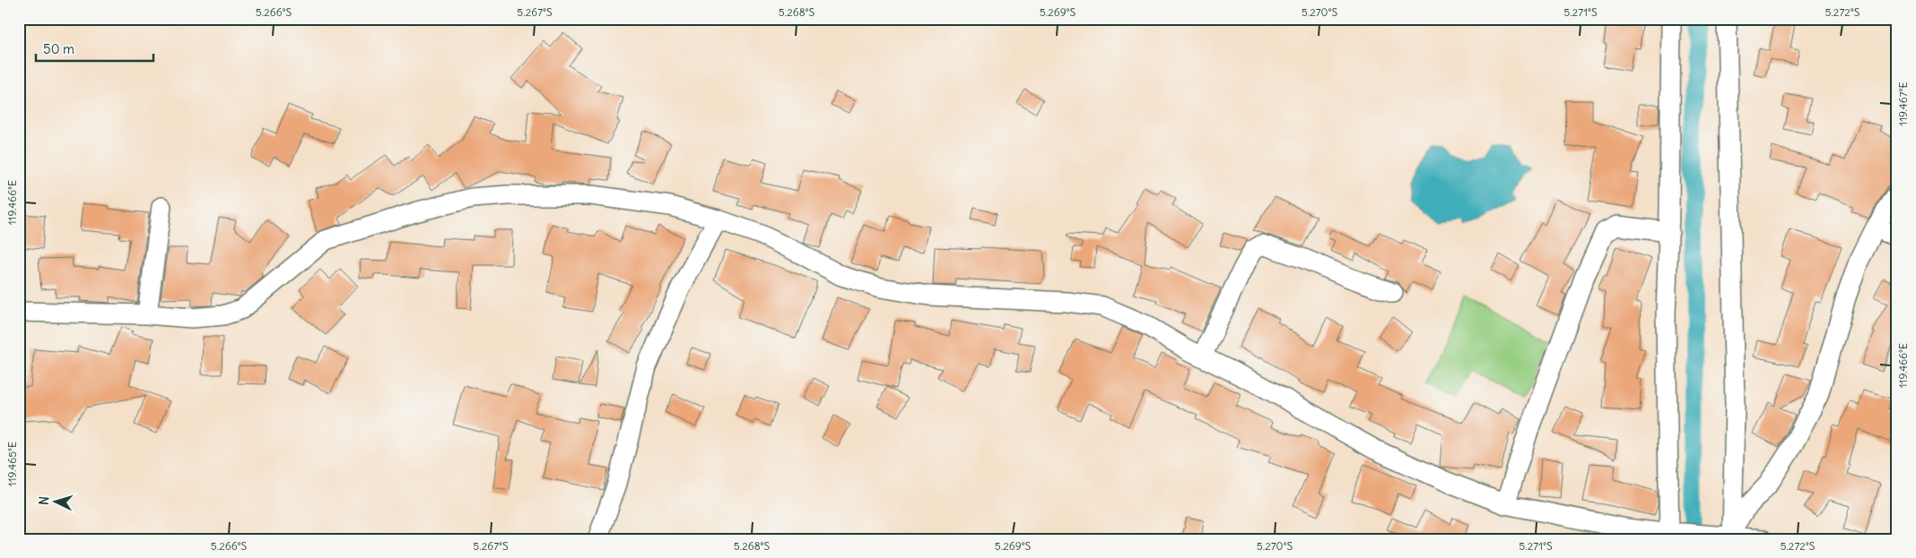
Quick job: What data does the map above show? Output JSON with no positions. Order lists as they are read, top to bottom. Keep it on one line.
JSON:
{"scale_bar":"50 m","north":"left","coordinates":["5.266°S","5.267°S","5.268°S","5.269°S","5.270°S","5.271°S","5.272°S","119.467°E","119.466°E","119.465°E"]}
